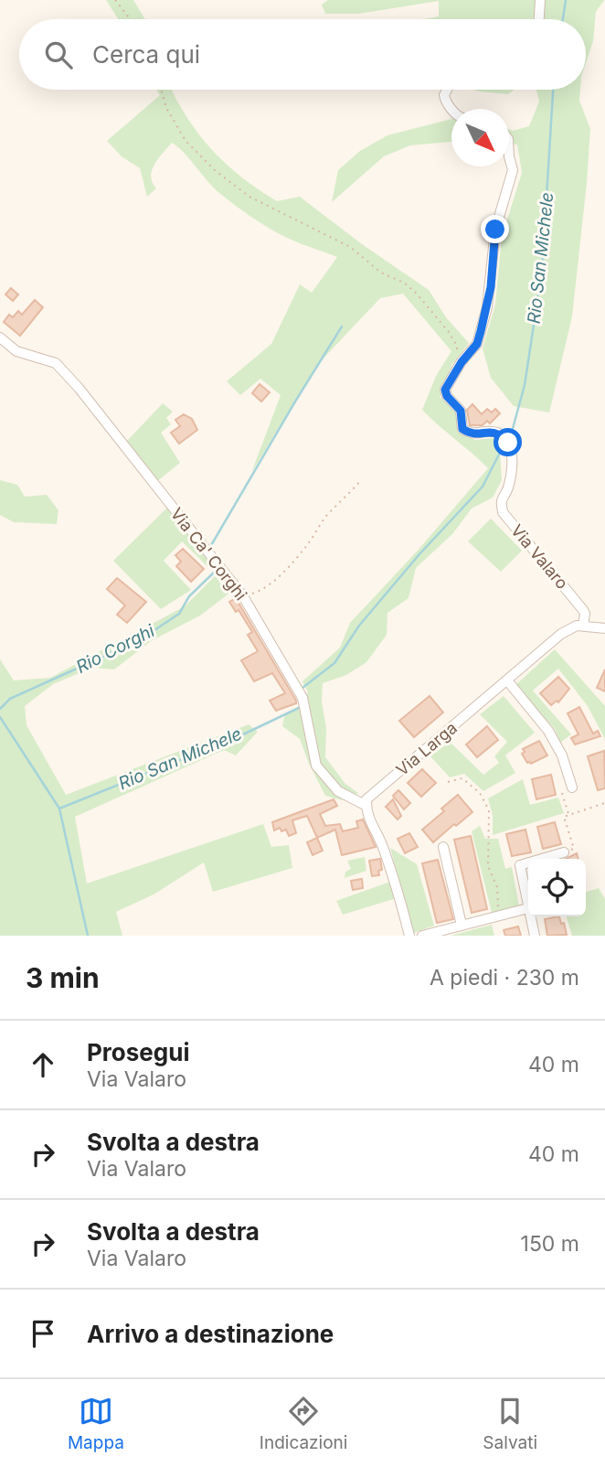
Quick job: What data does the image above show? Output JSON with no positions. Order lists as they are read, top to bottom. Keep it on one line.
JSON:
{"streets":{"street":["Via Ca' Corghi","Via Valaro","Via Larga"]},"crossings":[["Via Ca' Corghi","Via Larga"],["Via Valaro","Via Larga"]],"water":["Rio San Michele","Rio Corghi"],"north":"bottom right","page":{"search":"Cerca qui","heading":["3 min","A piedi · 230 m"],"list":[["Prosegui","Via Valaro","40 m"],["Svolta a destra","Via Valaro","40 m"],["Svolta a destra","Via Valaro","150 m"],"Arrivo a destinazione"],"nav":["Mappa","Indicazioni","Salvati"]}}
